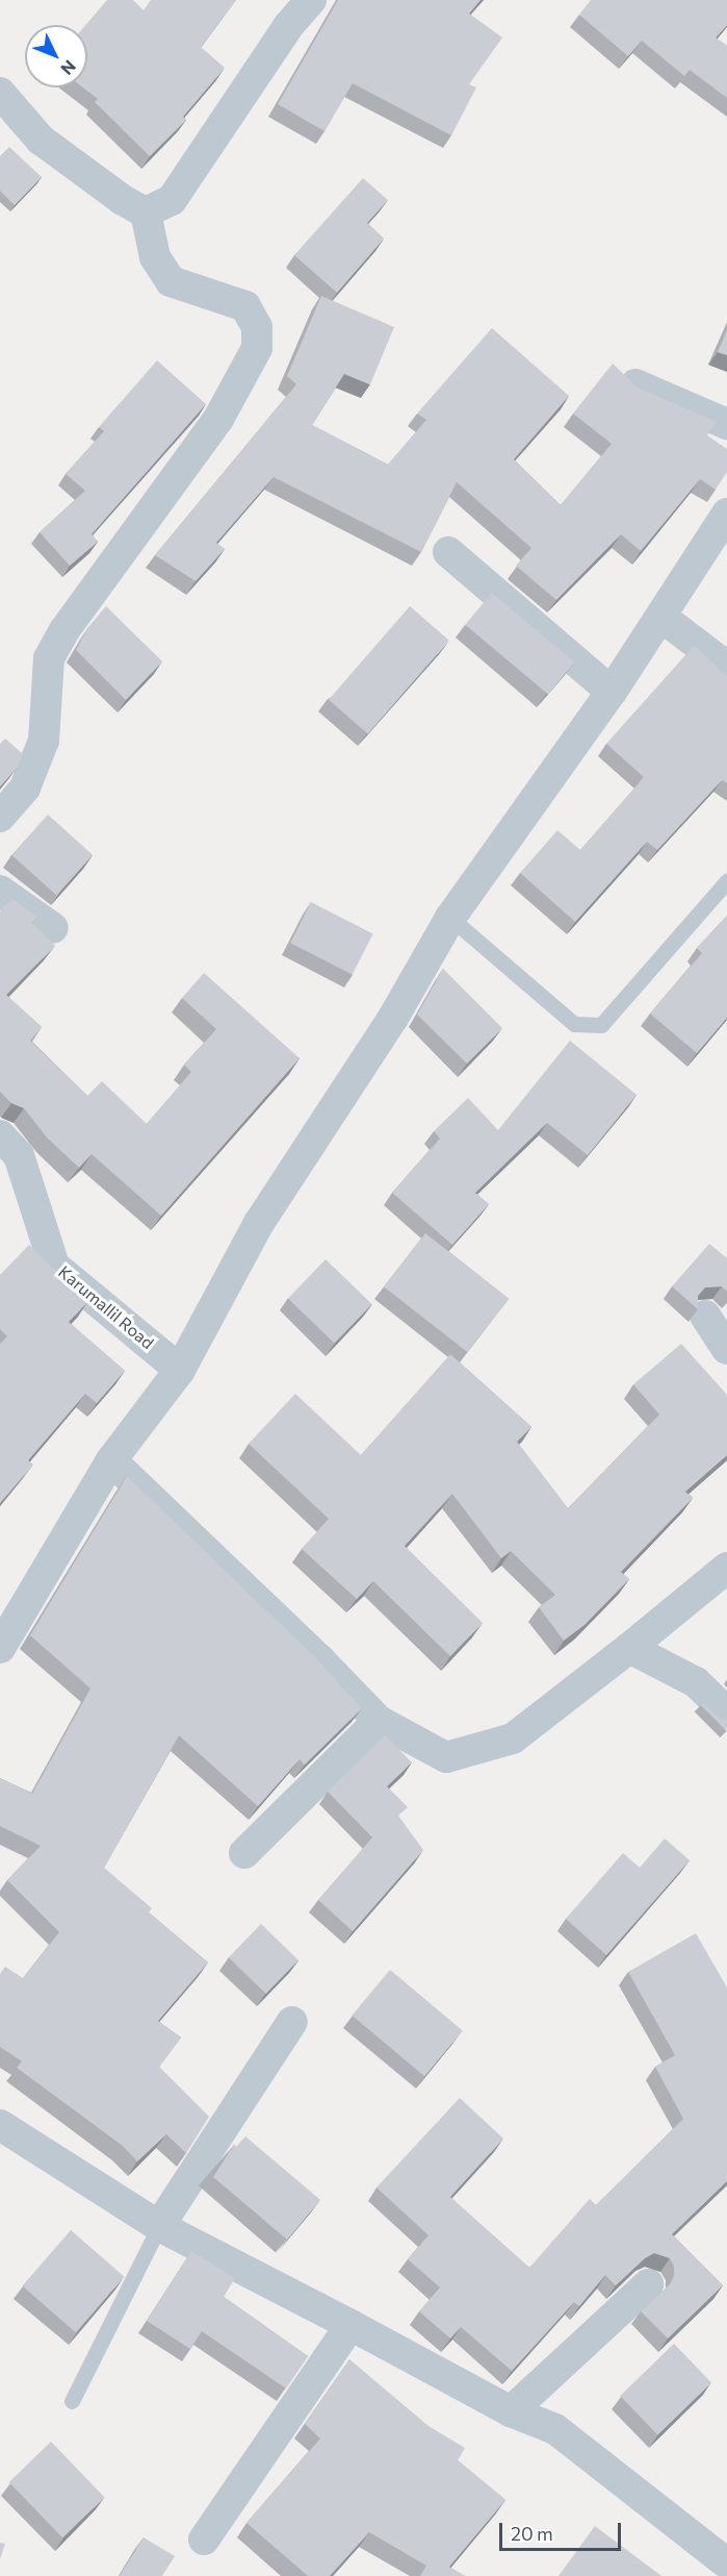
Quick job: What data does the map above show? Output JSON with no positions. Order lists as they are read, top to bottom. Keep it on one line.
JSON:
{"streets":{"street":["Karumallil Road"]},"scale_bar":"20 m","north":"bottom right"}
